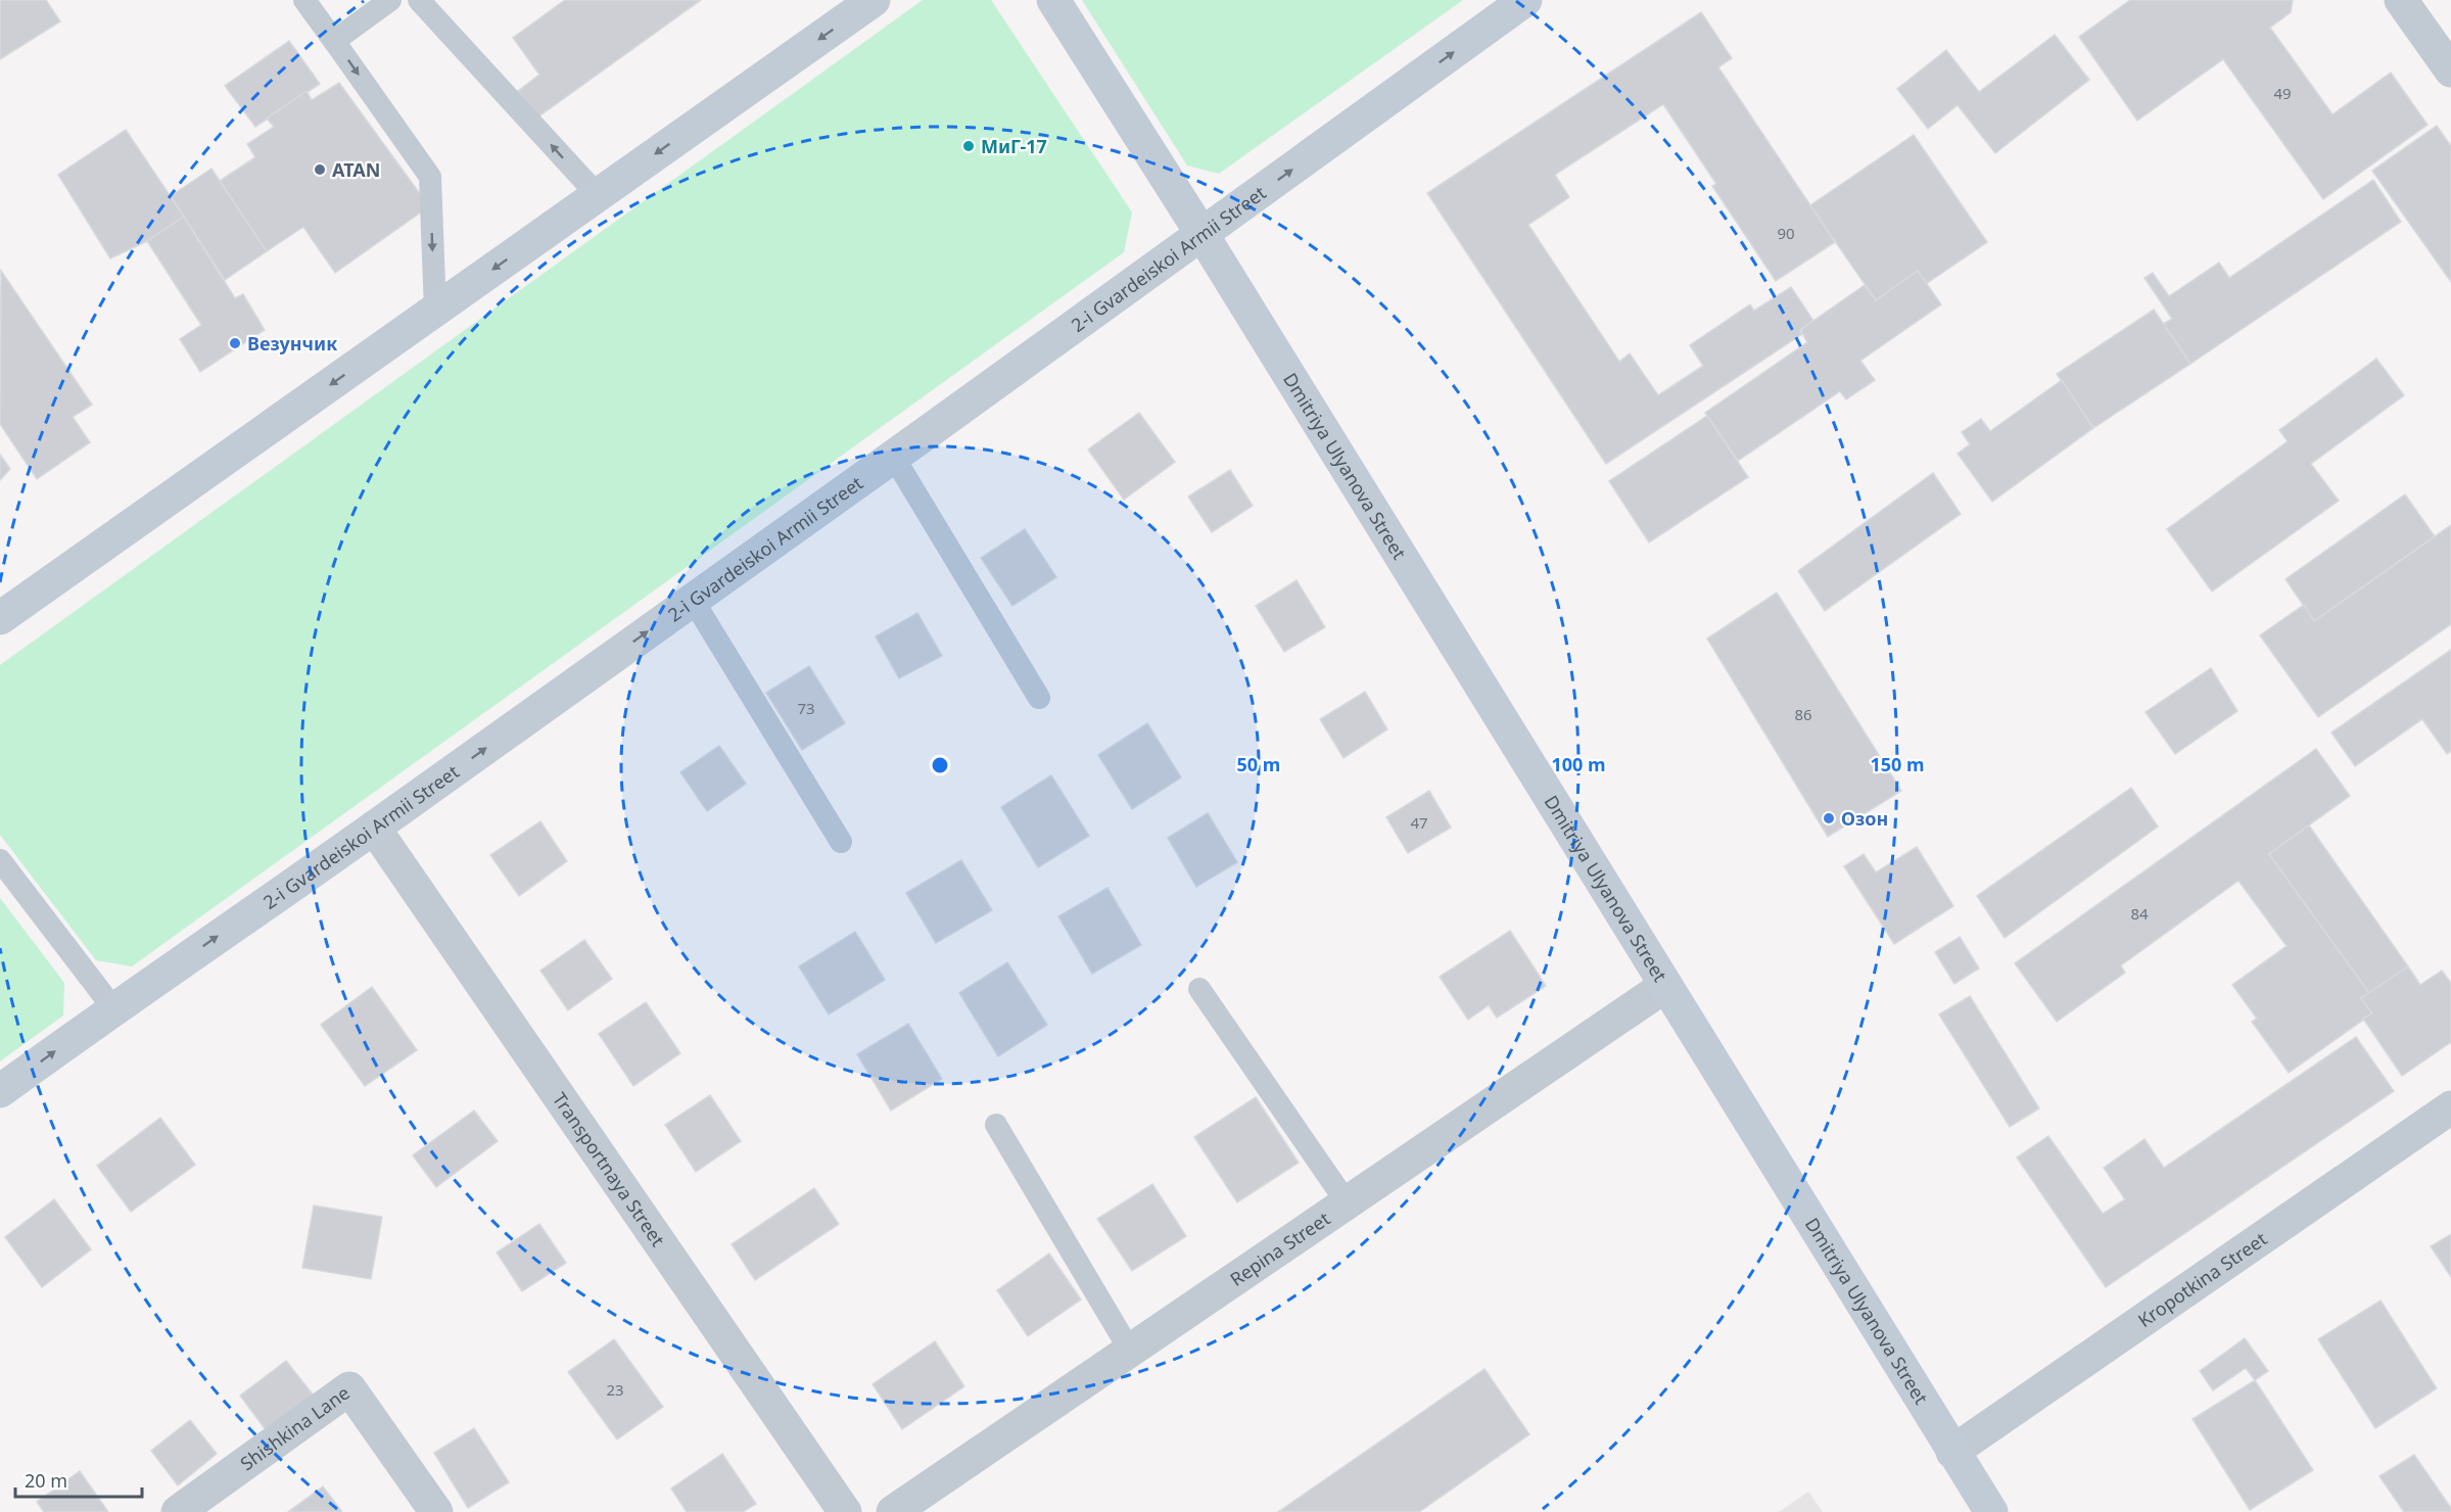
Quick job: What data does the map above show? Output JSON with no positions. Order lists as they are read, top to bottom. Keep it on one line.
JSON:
{"streets":{"main road":["2-i Gvardeiskoi Armii Street","Dmitriya Ulyanova Street"],"street":["Transportnaya Street","Repina Street","Kropotkina Street","Shishkina Lane"]},"crossings":[["2-i Gvardeiskoi Armii Street","Dmitriya Ulyanova Street"],["2-i Gvardeiskoi Armii Street","Transportnaya Street"],["Dmitriya Ulyanova Street","Repina Street"],["Dmitriya Ulyanova Street","Kropotkina Street"]],"one_way":["2-i Gvardeiskoi Armii Street"],"places":["МиГ-17","ATAN","Везунчик","Озон"],"house_numbers":["49","90","73","86","47","84","23"],"scale_bar":"20 m","rings":["50 m","100 m","150 m"]}
